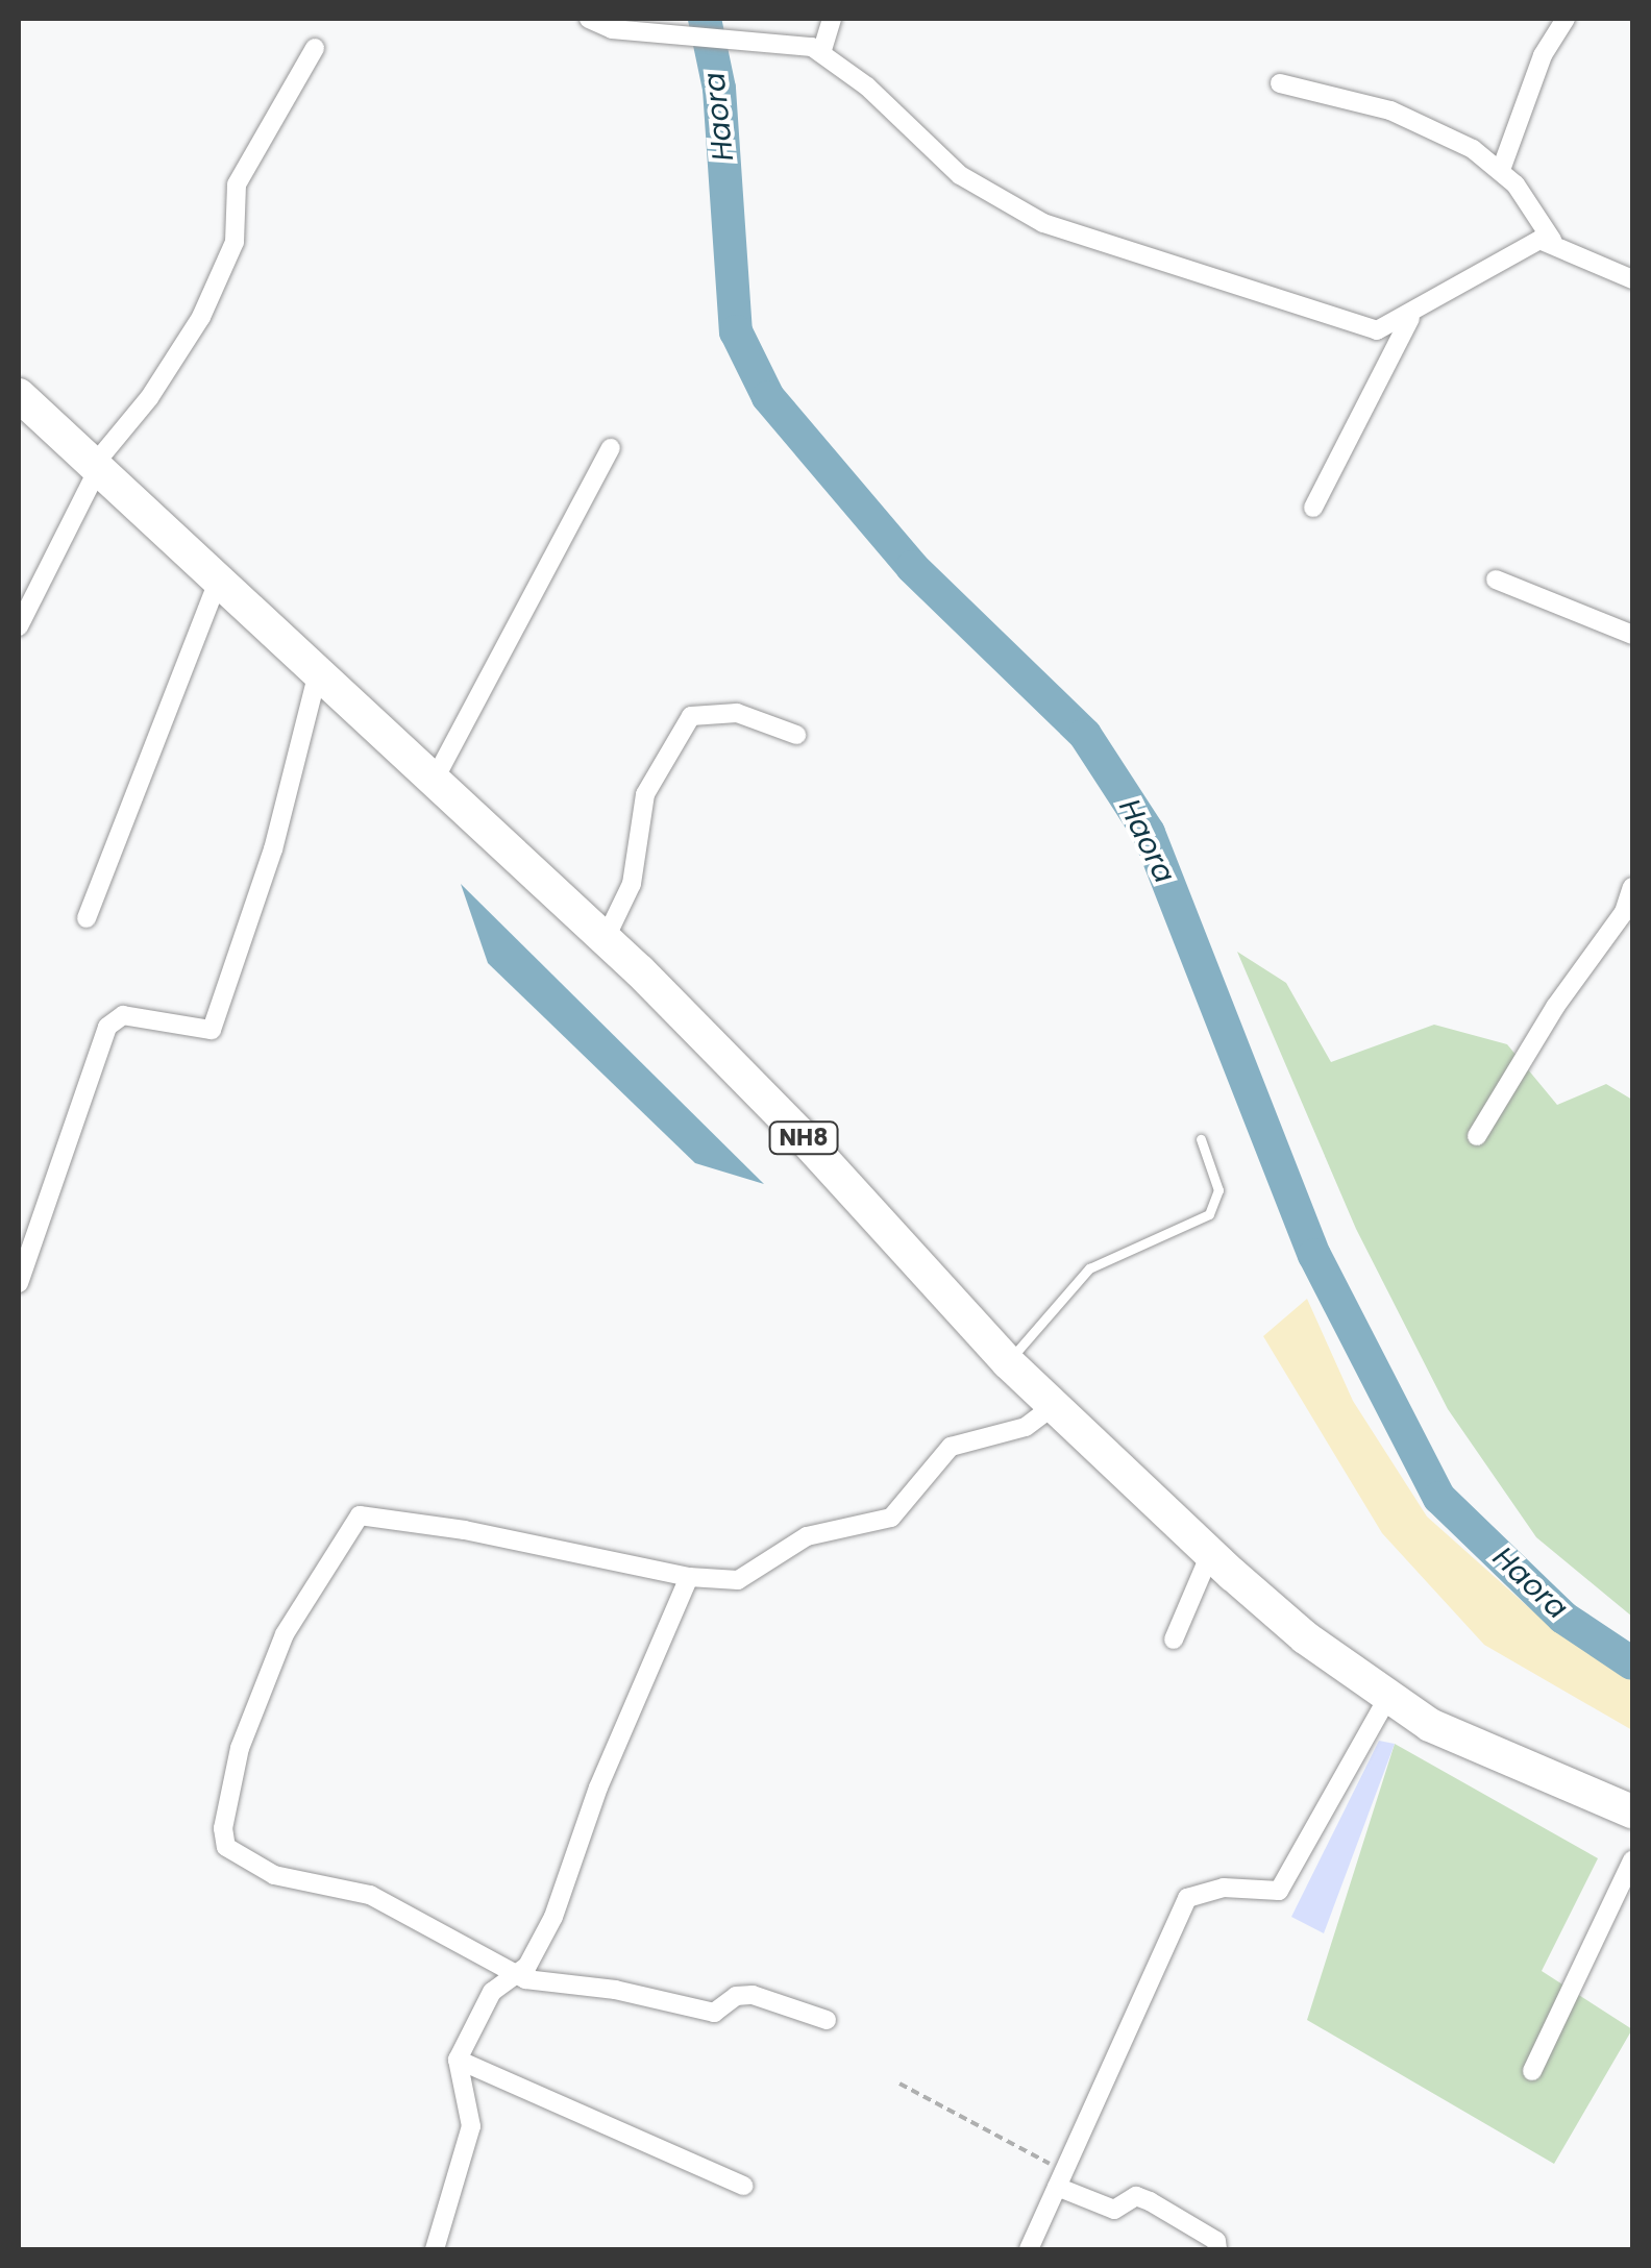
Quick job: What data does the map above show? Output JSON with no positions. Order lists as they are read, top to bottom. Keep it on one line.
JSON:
{"streets":{"highway":["NH8"]},"water":["Haora"]}
